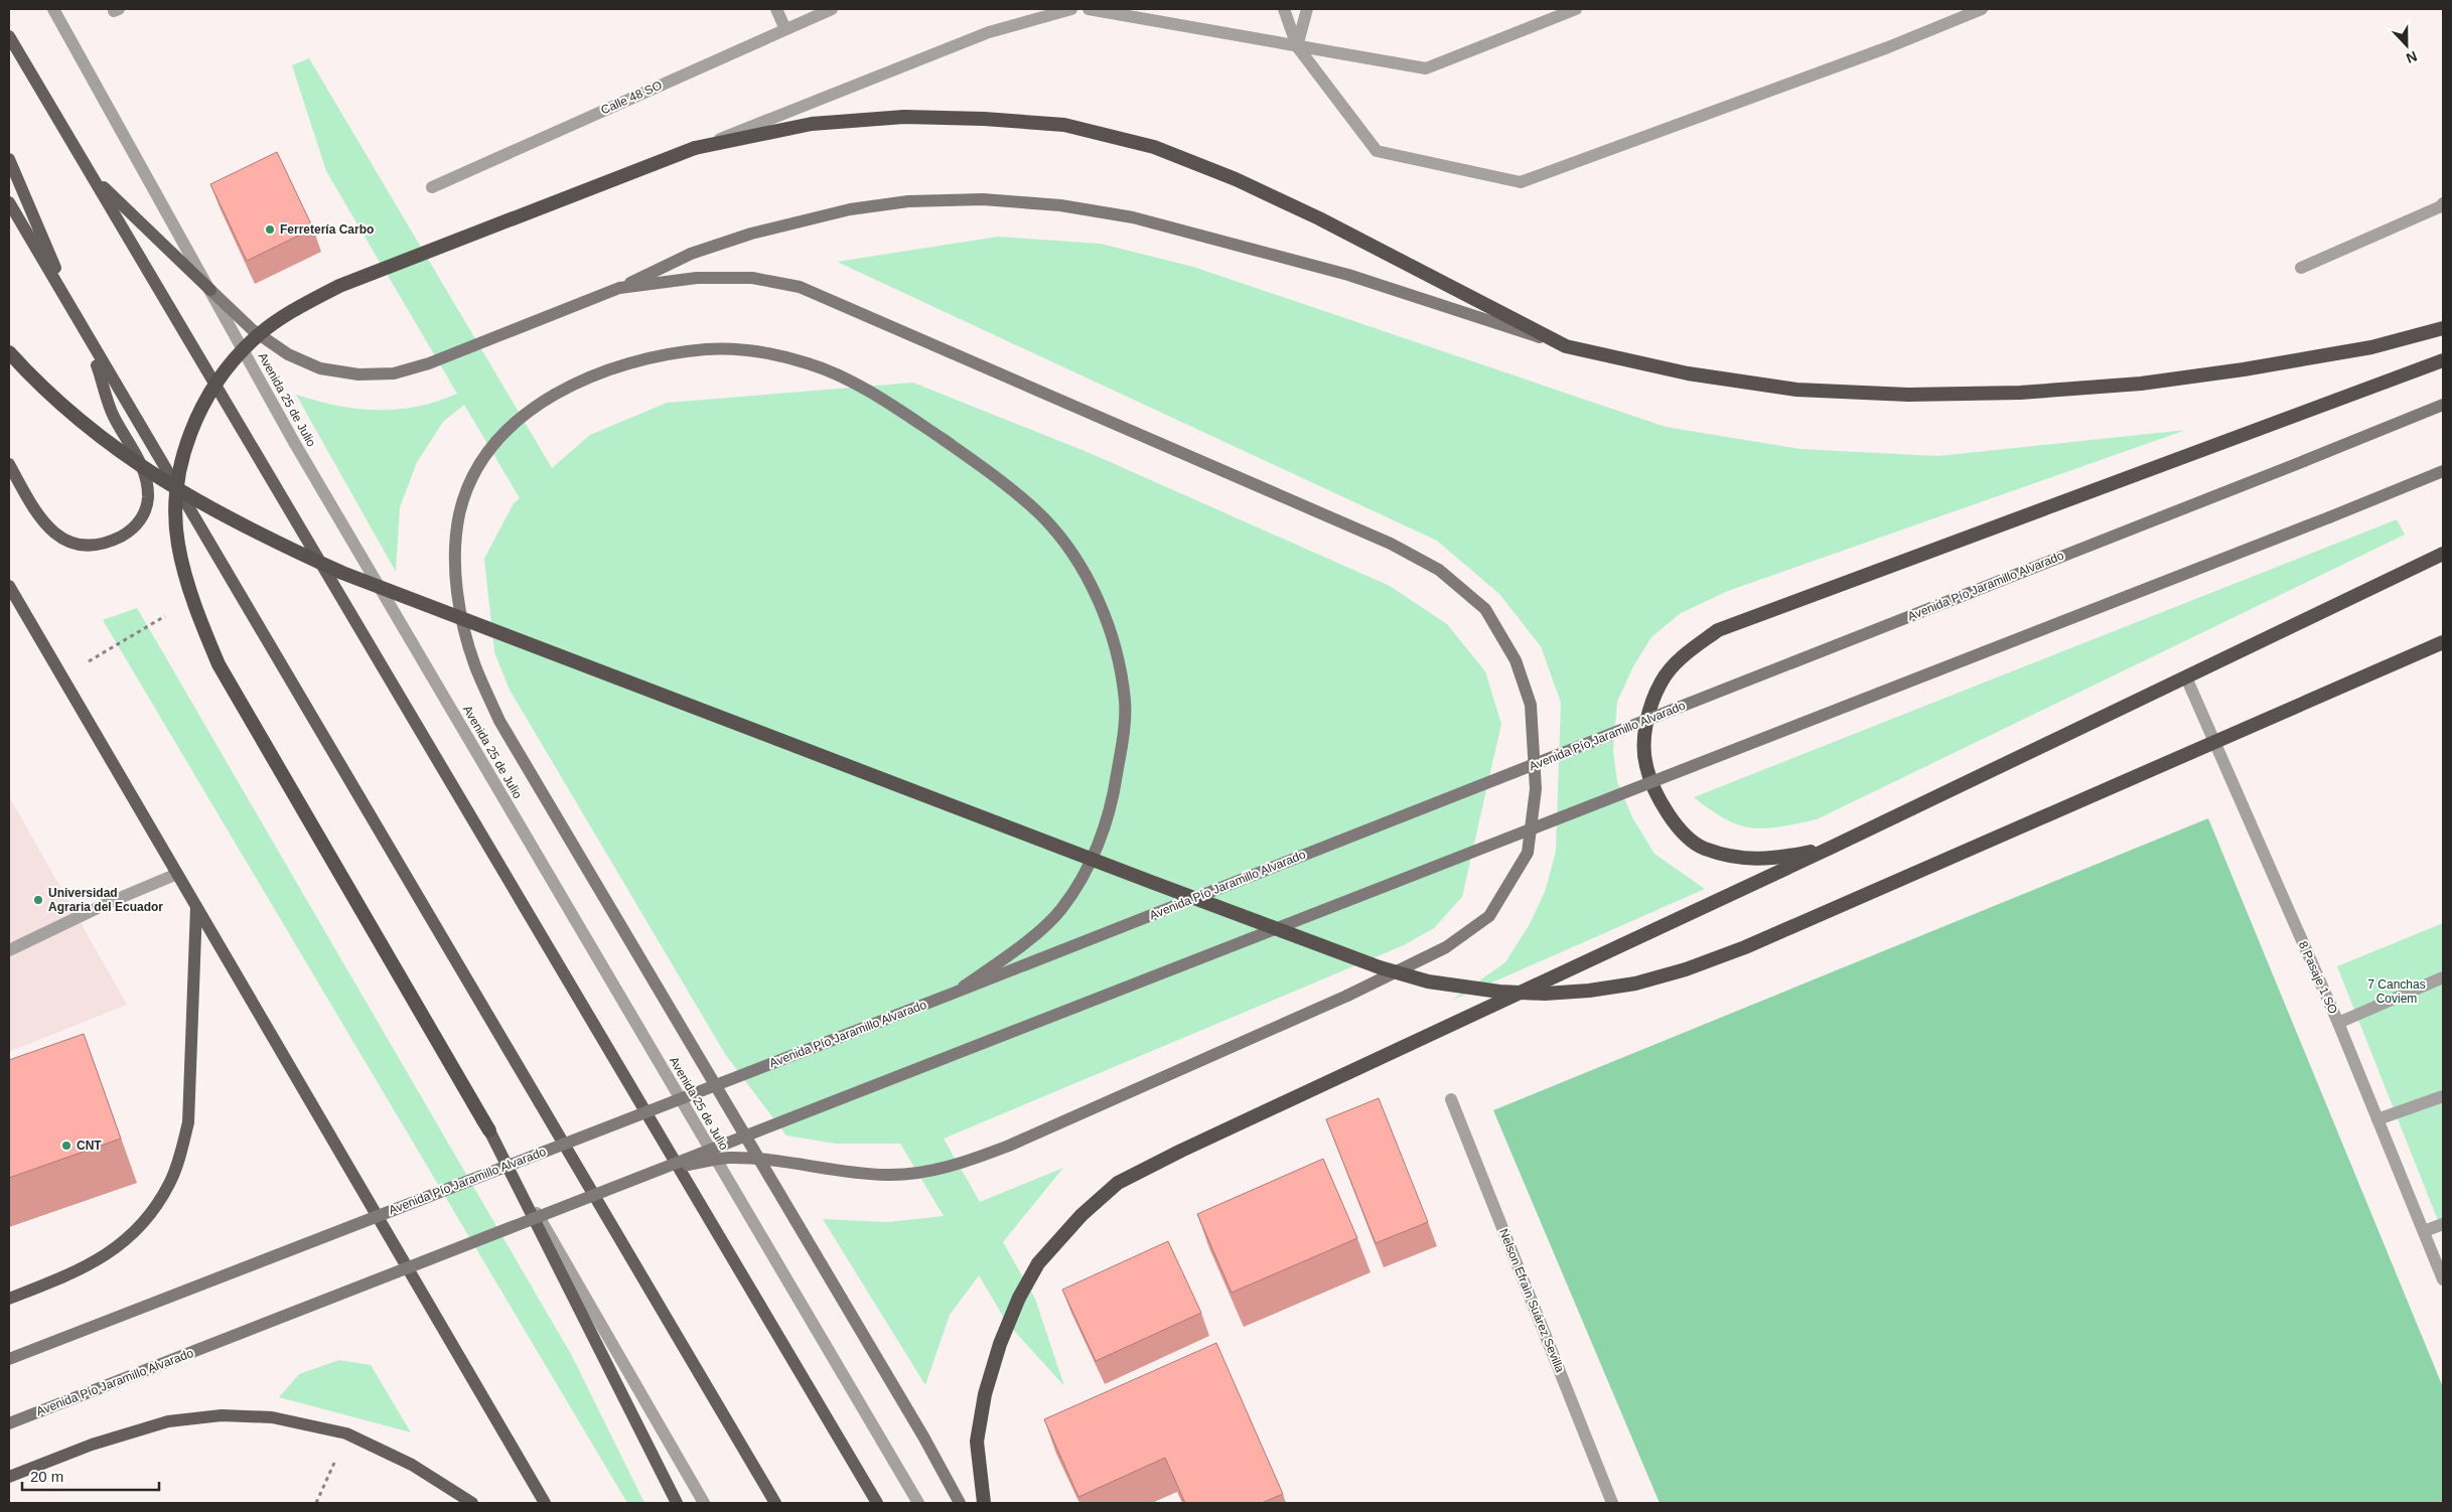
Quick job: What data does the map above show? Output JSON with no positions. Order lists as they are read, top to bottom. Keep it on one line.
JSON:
{"streets":{"main road":["Avenida Pío Jaramillo Alvarado"],"street":["Calle 48 SO","Avenida 25 de Julio","8 Pasaje 1 SO","Nelson Efraìn Suárez Sevilla"]},"parks":["7 Canchas Coviem"],"places":["Ferretería Carbo","Universidad Agraria del Ecuador","CNT"],"scale_bar":"20 m","north":"bottom"}
